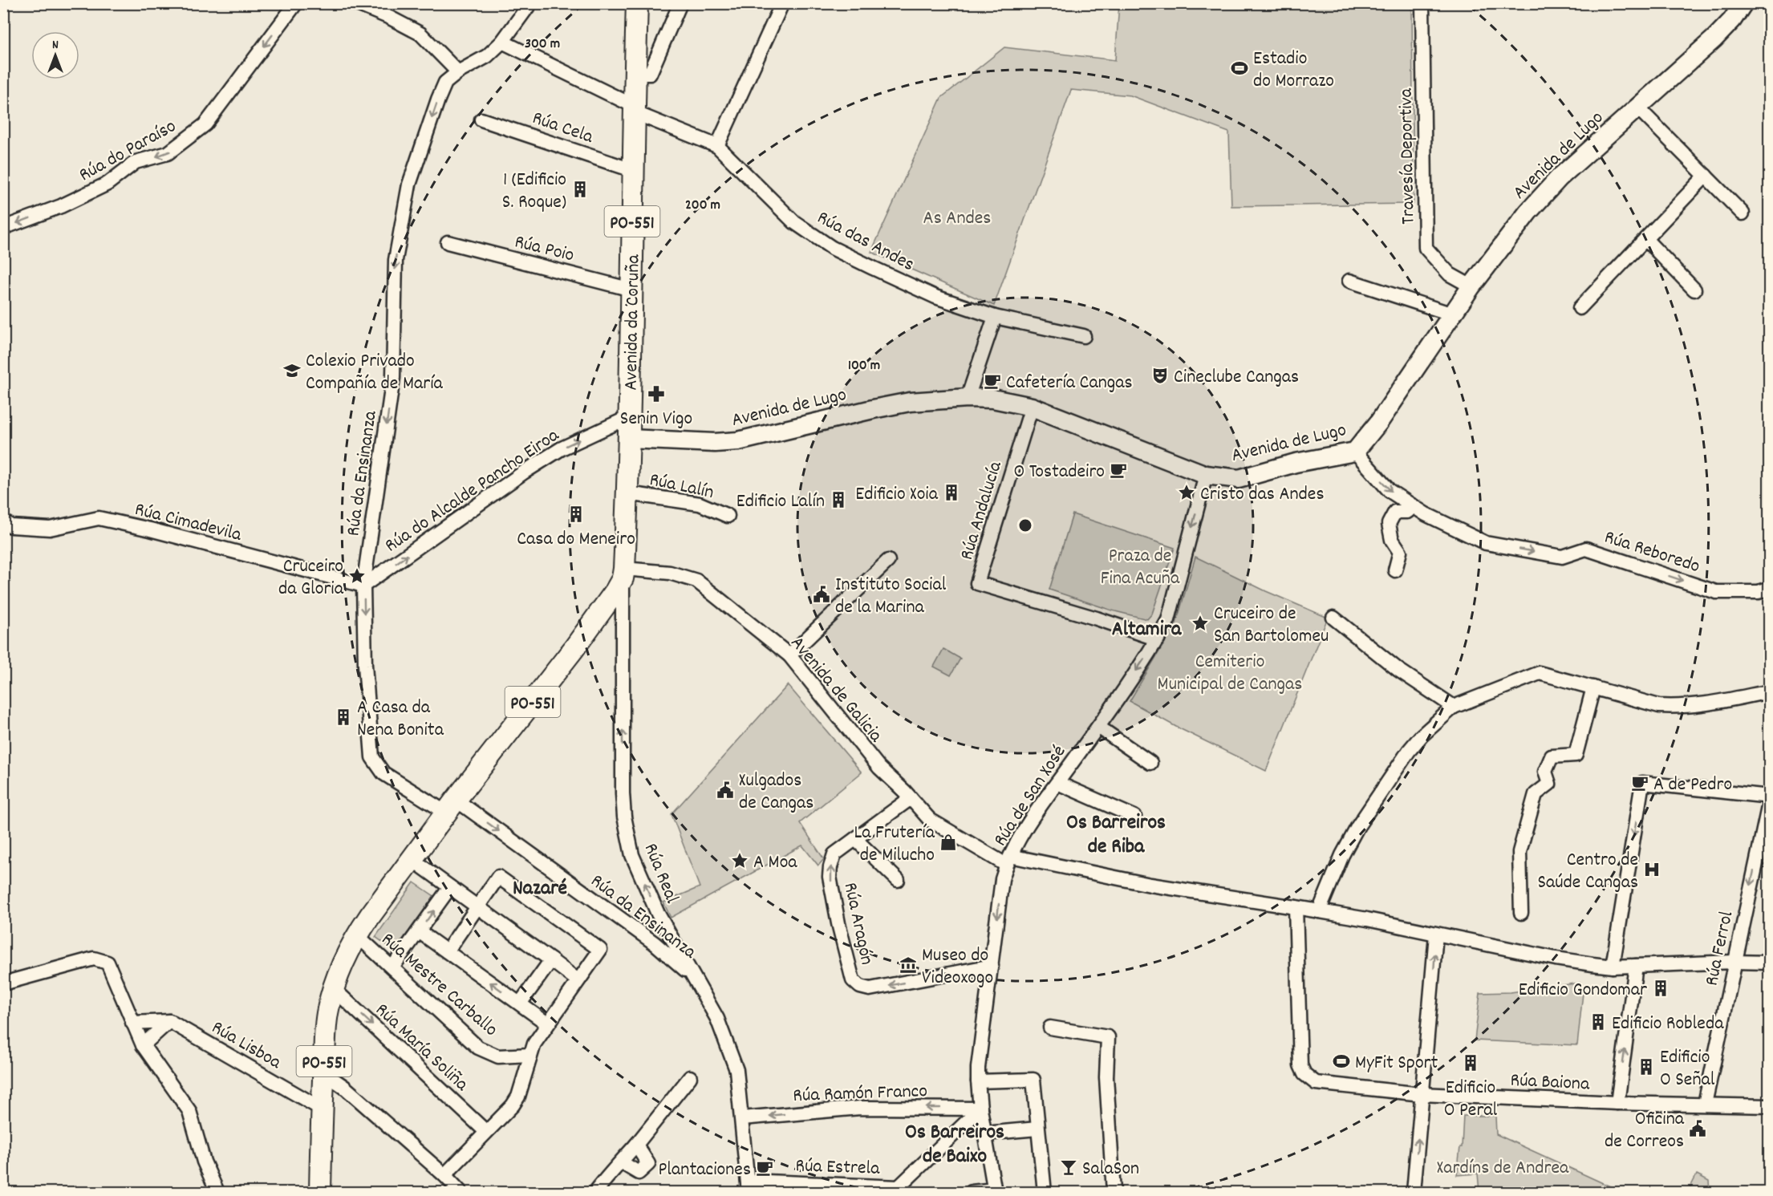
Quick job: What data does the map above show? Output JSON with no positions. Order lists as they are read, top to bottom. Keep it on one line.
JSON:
{"streets":{"main road":["PO-551","Avenida da Coruña"],"street":["Rúa Cela","Rúa do Paraíso","Avenida de Lugo","Travesía Deportiva","Rúa das Andes","Rúa Poio","Rúa da Ensinanza","Rúa Lalín","Rúa do Alcalde Pancho Eiroa","Rúa Andalucía","Rúa Cimadevila","Rúa Reboredo","Avenida de Galicia","Rúa de San Xosé","Rúa Real","Rúa Aragón","Rúa Ferrol","Rúa Mestre Carballo","Rúa Lisboa","Rúa María Soliña","Rúa Baiona","Rúa Ramón Franco","Rúa Estrela"]},"crossings":[["Rúa Cela","Avenida da Coruña"],["Avenida de Lugo","Travesía Deportiva"],["Avenida de Lugo","PO-551"],["Avenida de Lugo","Avenida da Coruña"],["Avenida de Lugo","Rúa Andalucía"],["Avenida de Lugo","Rúa Reboredo"],["Avenida de Lugo","Rúa de San Xosé"],["PO-551","Avenida da Coruña"],["PO-551","Rúa da Ensinanza"],["PO-551","Rúa Lalín"],["PO-551","Avenida de Galicia"],["PO-551","Rúa Real"],["PO-551","Rúa Mestre Carballo"],["PO-551","Rúa Lisboa"],["PO-551","Rúa María Soliña"],["Rúa das Andes","Avenida da Coruña"],["Rúa das Andes","Rúa da Ensinanza"],["Rúa Poio","Avenida da Coruña"],["Avenida da Coruña","Rúa do Alcalde Pancho Eiroa"],["Rúa da Ensinanza","Rúa do Alcalde Pancho Eiroa"],["Rúa da Ensinanza","Rúa Cimadevila"],["Rúa da Ensinanza","Rúa Real"],["Rúa do Alcalde Pancho Eiroa","Rúa Cimadevila"],["Rúa Andalucía","Rúa de San Xosé"],["Avenida de Galicia","Rúa de San Xosé"],["Avenida de Galicia","Rúa Real"],["Avenida de Galicia","Rúa Aragón"],["Avenida de Galicia","Rúa Ferrol"],["Avenida de Galicia","Rúa Baiona"],["Rúa de San Xosé","Rúa Aragón"],["Rúa de San Xosé","Rúa Ramón Franco"],["Rúa de San Xosé","Rúa Estrela"],["Rúa Real","Rúa Ramón Franco"],["Rúa Real","Rúa Estrela"],["Rúa Ferrol","Rúa Baiona"],["Rúa Ramón Franco","Rúa Estrela"]],"one_way":["Rúa do Paraíso","Rúa da Ensinanza","Rúa do Alcalde Pancho Eiroa","Rúa Reboredo","Rúa de San Xosé","Rúa Real","Rúa Ferrol","Rúa Ramón Franco"],"districts":["Altamira","Os Barreiros de Riba","Nazaré","Os Barreiros de Baixo"],"parks":["As Andes","Praza de Fina Acuña","Cemiterio Municipal de Cangas","Xardíns de Andrea"],"places":{"sports":["Estadio do Morrazo","MyFit Sport"],"building":["1 (Edificio S. Roque)","Edificio Xoia","Edificio Lalín","Casa do Meneiro","A Casa da Nena Bonita","Edificio Gondomar","Edificio Robleda","Edificio O Peral","Edificio O Señal"],"school or university":["Colexio Privado Compañía de María"],"theatre":["Cineclube Cangas"],"cafe":["Cafetería Cangas","O Tostadeiro","A de Pedro","Plantaciones"],"pharmacy":["Senin Vigo"],"place":["Cristo das Andes","Cruceiro da Gloria","Cruceiro de San Bartolomeu","A Moa"],"public building":["Instituto Social de la Marina","Xulgados de Cangas","Oficina de Correos"],"shop":["La Frutería de Milucho"],"hospital":["Centro de Saúde Cangas"],"museum":["Museo do Videoxogo"],"bar":["SalaSon"]},"north":"top","rings":["300 m","200 m","100 m"]}
